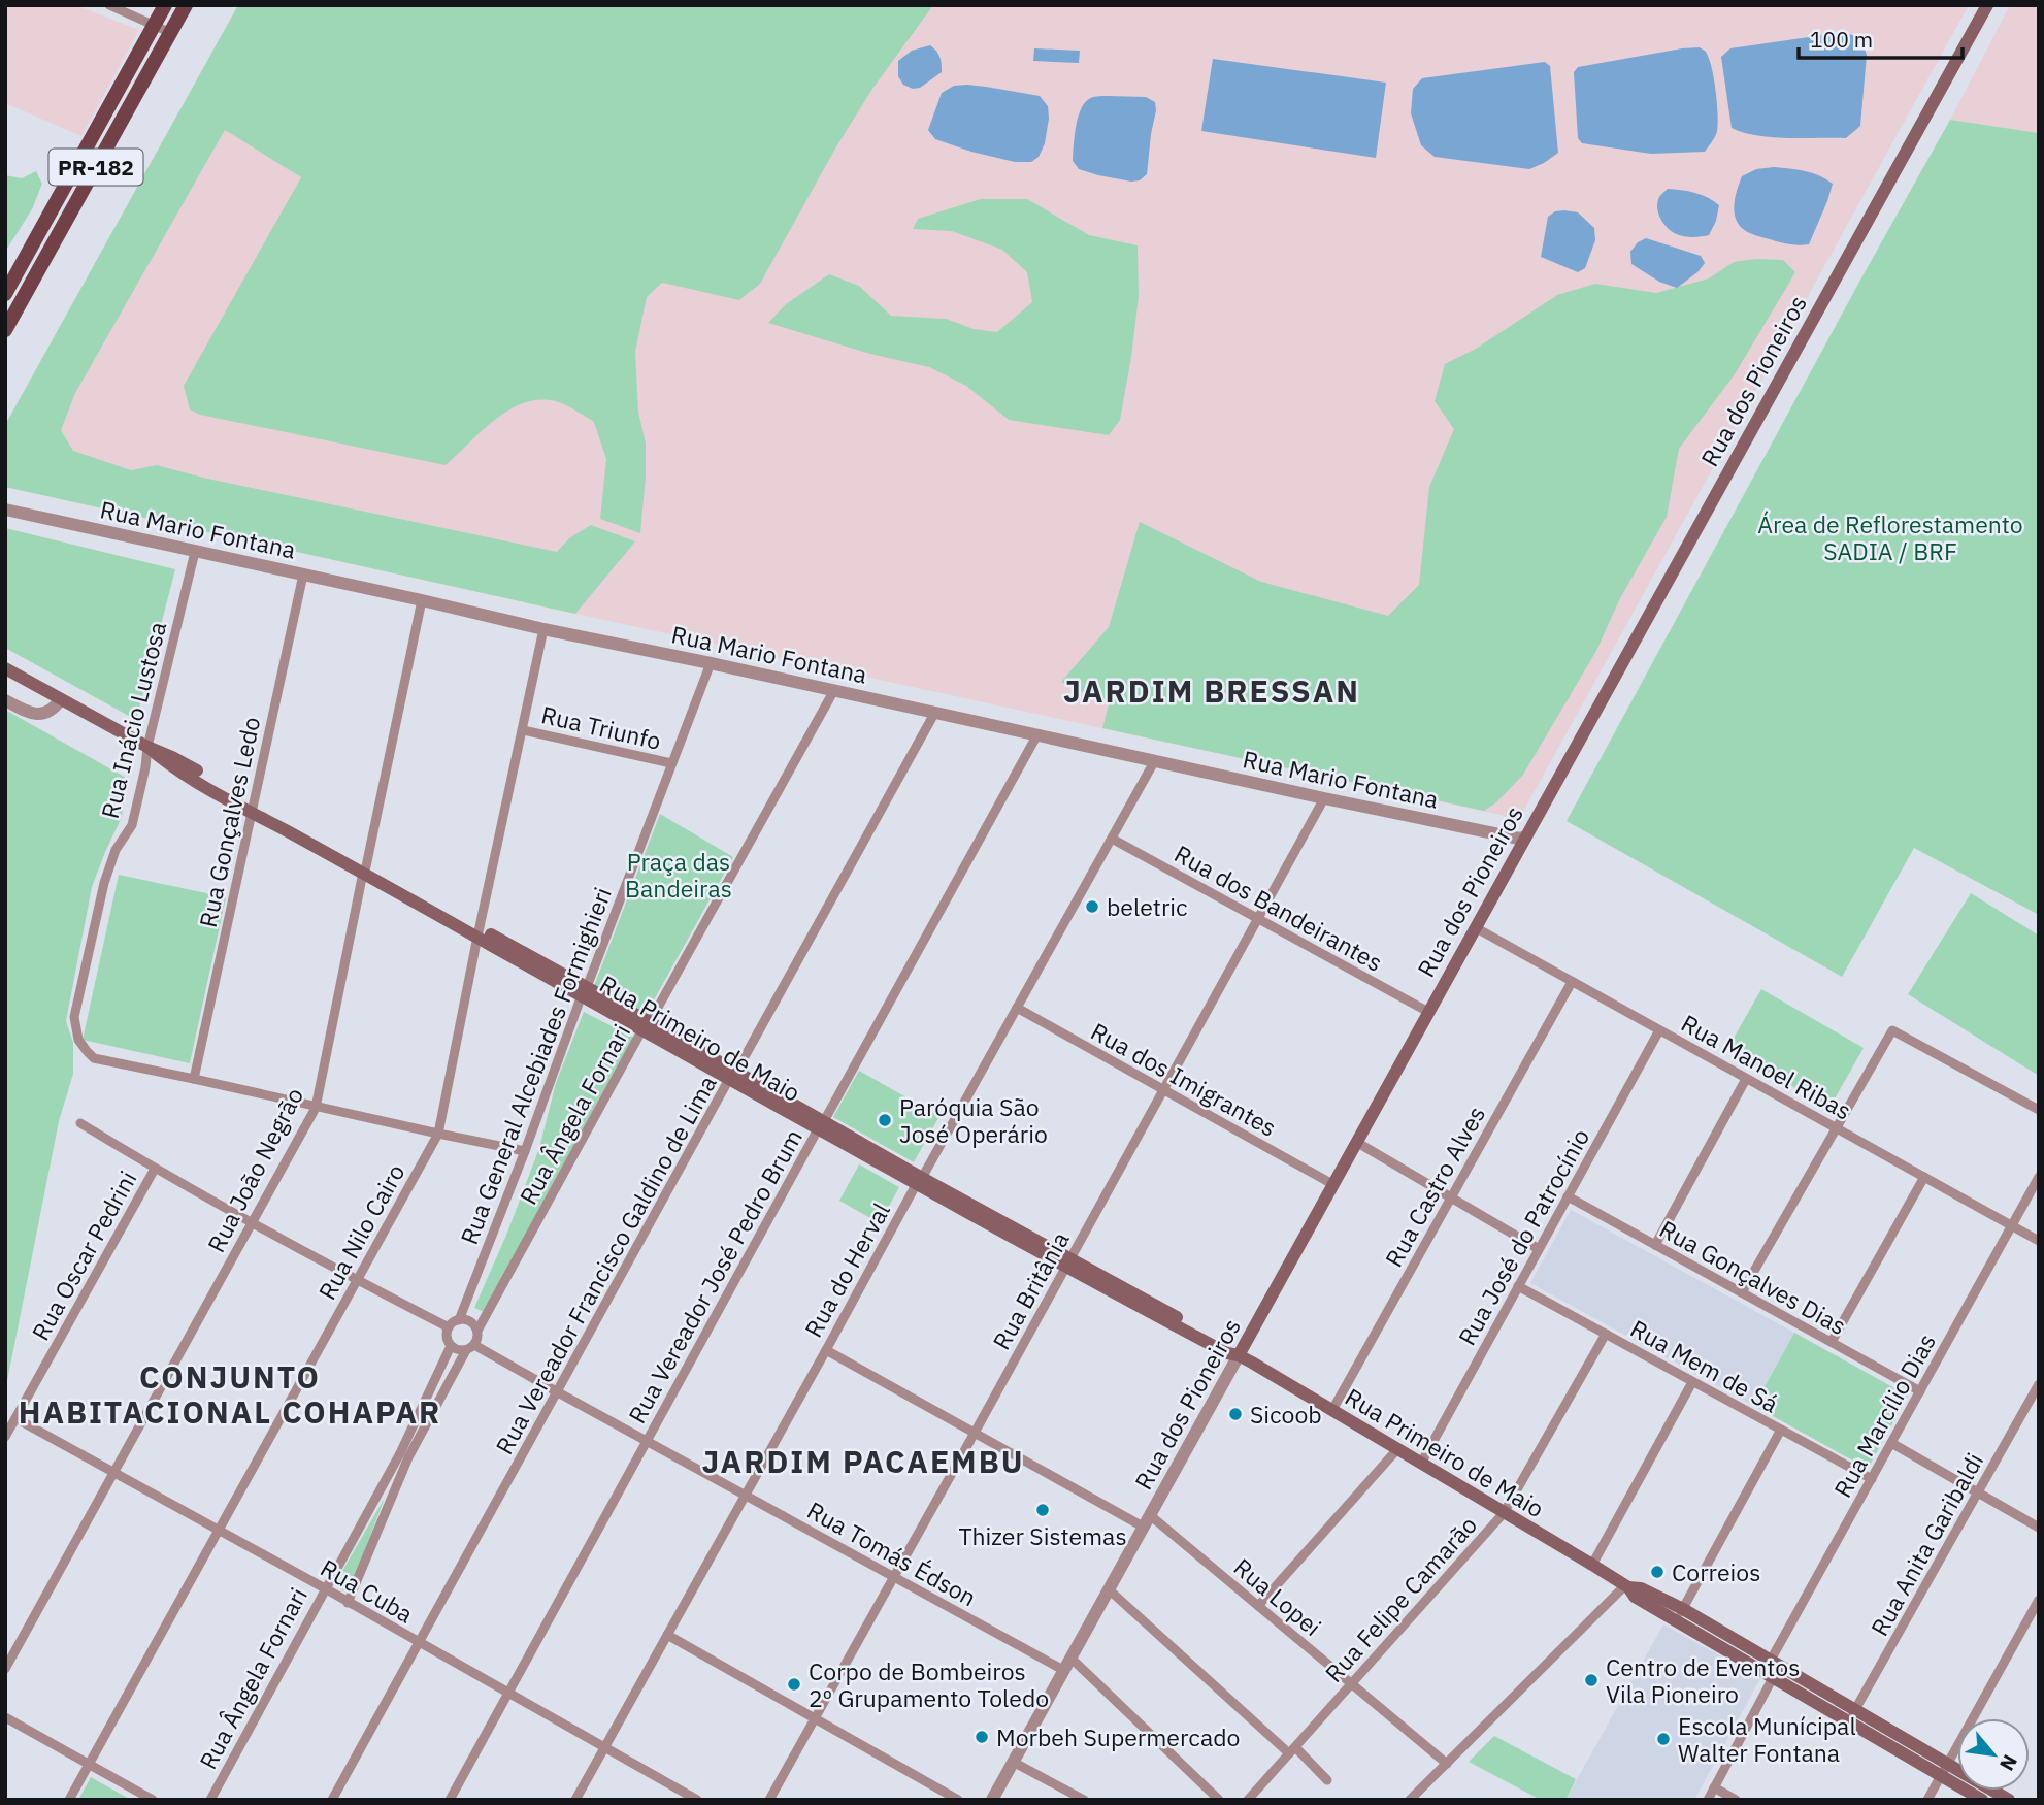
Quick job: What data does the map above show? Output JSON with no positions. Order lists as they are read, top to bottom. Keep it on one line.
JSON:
{"streets":{"main road":["PR-182","Rua dos Pioneiros","Rua Primeiro de Maio"],"street":["Rua Mario Fontana","Rua Inácio Lustosa","Rua Triunfo","Rua Gonçalves Ledo","Rua dos Bandeirantes","Rua General Alcebiades Formighieri","Rua Manoel Ribas","Rua dos Imigrantes","Rua Ângela Fornari","Rua João Negrão","Rua Castro Alves","Rua Nilo Cairo","Rua José do Patrocínio","Rua Oscar Pedrini","Rua Vereador Francisco Galdino de Lima","Rua do Herval","Rua Vereador José Pedro Brum","Rua Gonçalves Dias","Rua Britânia","Rua Mem de Sá","Rua Marcílio Dias","Rua Anita Garibaldi","Rua Tomás Édson","Rua Cuba","Rua Lopei","Rua Felipe Camarão"]},"crossings":[["Rua dos Pioneiros","Rua Mario Fontana"],["Rua dos Pioneiros","Rua dos Bandeirantes"],["Rua dos Pioneiros","Rua Primeiro de Maio"],["Rua dos Pioneiros","Rua Manoel Ribas"],["Rua dos Pioneiros","Rua dos Imigrantes"],["Rua dos Pioneiros","Rua Tomás Édson"],["Rua dos Pioneiros","Rua Lopei"],["Rua Mario Fontana","Rua Inácio Lustosa"],["Rua Mario Fontana","Rua Gonçalves Ledo"],["Rua Mario Fontana","Rua General Alcebiades Formighieri"],["Rua Mario Fontana","Rua Ângela Fornari"],["Rua Mario Fontana","Rua João Negrão"],["Rua Mario Fontana","Rua Nilo Cairo"],["Rua Mario Fontana","Rua Vereador Francisco Galdino de Lima"],["Rua Mario Fontana","Rua do Herval"],["Rua Mario Fontana","Rua Vereador José Pedro Brum"],["Rua Mario Fontana","Rua Britânia"],["Rua Inácio Lustosa","Rua Gonçalves Ledo"],["Rua Inácio Lustosa","Rua Primeiro de Maio"],["Rua Triunfo","Rua General Alcebiades Formighieri"],["Rua Triunfo","Rua Nilo Cairo"],["Rua Gonçalves Ledo","Rua Primeiro de Maio"],["Rua dos Bandeirantes","Rua do Herval"],["Rua dos Bandeirantes","Rua Britânia"],["Rua Primeiro de Maio","Rua General Alcebiades Formighieri"],["Rua Primeiro de Maio","Rua Ângela Fornari"],["Rua Primeiro de Maio","Rua João Negrão"],["Rua Primeiro de Maio","Rua Castro Alves"],["Rua Primeiro de Maio","Rua Nilo Cairo"],["Rua Primeiro de Maio","Rua José do Patrocínio"],["Rua Primeiro de Maio","Rua Vereador Francisco Galdino de Lima"],["Rua Primeiro de Maio","Rua do Herval"],["Rua Primeiro de Maio","Rua Vereador José Pedro Brum"],["Rua Primeiro de Maio","Rua Britânia"],["Rua Primeiro de Maio","Rua Marcílio Dias"],["Rua Primeiro de Maio","Rua Anita Garibaldi"],["Rua Primeiro de Maio","Rua Felipe Camarão"],["Rua General Alcebiades Formighieri","Rua Ângela Fornari"],["Rua General Alcebiades Formighieri","Rua Tomás Édson"],["Rua Manoel Ribas","Rua Castro Alves"],["Rua Manoel Ribas","Rua José do Patrocínio"],["Rua Manoel Ribas","Rua Marcílio Dias"],["Rua dos Imigrantes","Rua do Herval"],["Rua dos Imigrantes","Rua Britânia"],["Rua Ângela Fornari","Rua Tomás Édson"],["Rua Ângela Fornari","Rua Cuba"],["Rua João Negrão","Rua Cuba"],["Rua Nilo Cairo","Rua Cuba"],["Rua José do Patrocínio","Rua Gonçalves Dias"],["Rua José do Patrocínio","Rua Mem de Sá"],["Rua Oscar Pedrini","Rua Cuba"],["Rua Vereador Francisco Galdino de Lima","Rua Tomás Édson"],["Rua Vereador Francisco Galdino de Lima","Rua Cuba"],["Rua do Herval","Rua Tomás Édson"],["Rua do Herval","Rua Cuba"],["Rua do Herval","Rua Lopei"],["Rua Vereador José Pedro Brum","Rua Tomás Édson"],["Rua Vereador José Pedro Brum","Rua Cuba"],["Rua Gonçalves Dias","Rua Marcílio Dias"],["Rua Britânia","Rua Tomás Édson"],["Rua Britânia","Rua Lopei"],["Rua Mem de Sá","Rua Marcílio Dias"],["Rua Mem de Sá","Rua Felipe Camarão"],["Rua Lopei","Rua Felipe Camarão"]],"districts":["JARDIM BRESSAN","CONJUNTO HABITACIONAL COHAPAR","JARDIM PACAEMBU"],"parks":["Área de Reflorestamento SADIA / BRF","Praça das Bandeiras"],"places":["beletric","Paróquia São José Operário","Sicoob","Thizer Sistemas","Correios","Centro de Eventos Vila Pioneiro","Corpo de Bombeiros 2º Grupamento Toledo","Morbeh Supermercado","Escola Munícipal Walter Fontana"],"scale_bar":"100 m","north":"bottom right"}
